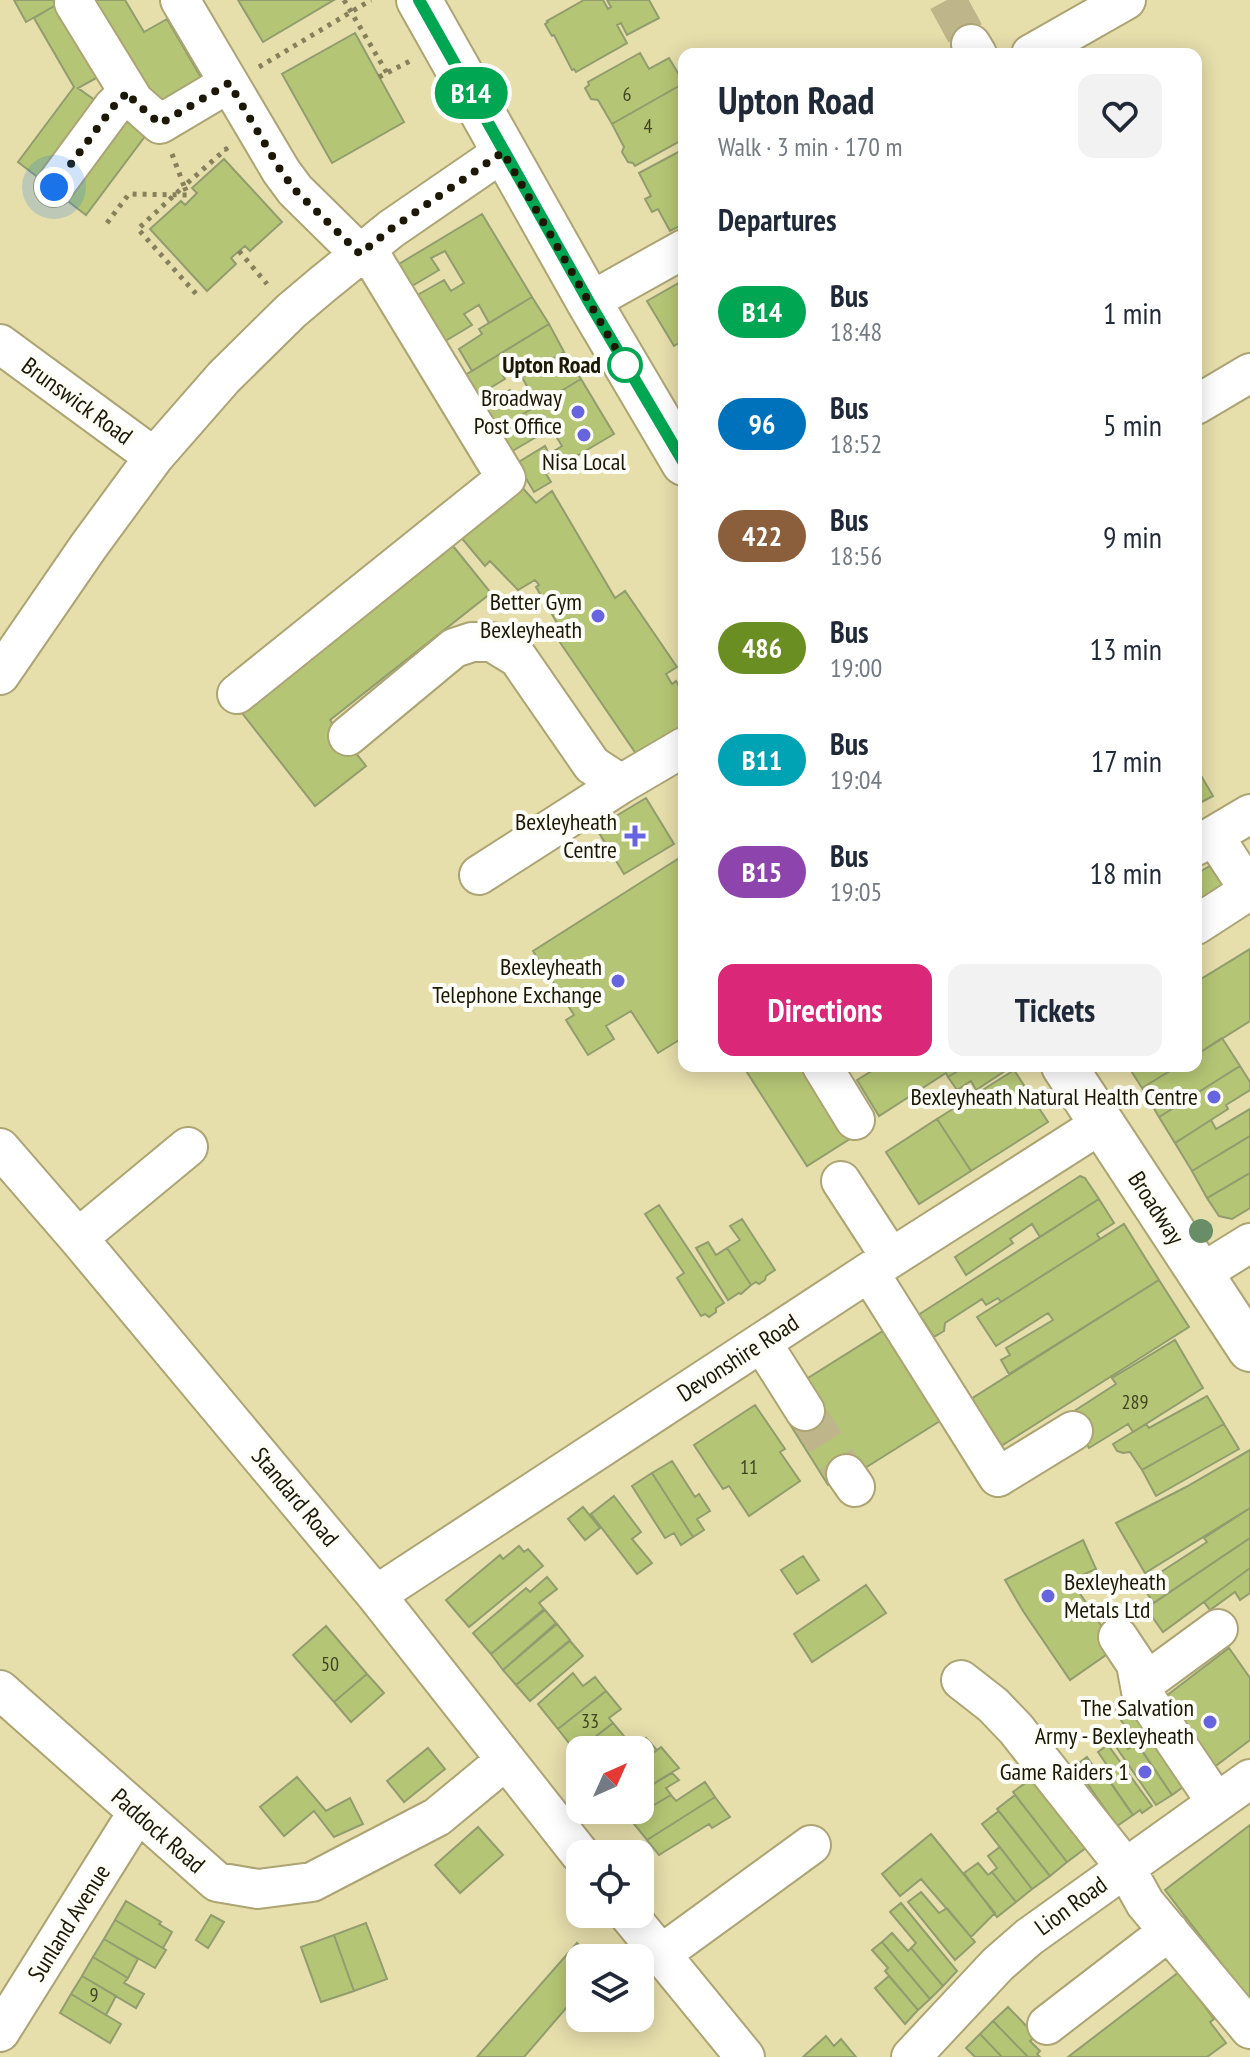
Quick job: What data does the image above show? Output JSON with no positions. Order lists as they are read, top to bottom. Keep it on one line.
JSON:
{"streets":{"main road":["Broadway"],"street":["Brunswick Road","Devonshire Road","Standard Road","Paddock Road","Lion Road","Sunland Avenue"]},"crossings":[["Broadway","Devonshire Road"],["Devonshire Road","Standard Road"],["Standard Road","Paddock Road"],["Paddock Road","Sunland Avenue"]],"places":{"other":["Upton Road","Broadway Post Office","Nisa Local","Better Gym Bexleyheath","Bexleyheath Telephone Exchange","Bexleyheath Natural Health Centre","Bexleyheath Metals Ltd","The Salvation Army - Bexleyheath","Game Raiders 1"],"health":["Bexleyheath Centre"]},"lines":["bus line B14"],"house_numbers":["6","4","289","11","50","33","9"],"north":"top right","page":{"on_map":"B14","heading":[["Upton Road","Walk · 3 min · 170 m"],"Departures"],"list":[{"mark":"B14","name":"Bus","note":"18:48","value":"1 min"},{"mark":"96","name":"Bus","note":"18:52","value":"5 min"},{"mark":"422","name":"Bus","note":"18:56","value":"9 min"},{"mark":"486","name":"Bus","note":"19:00","value":"13 min"},{"mark":"B11","name":"Bus","note":"19:04","value":"17 min"},{"mark":"B15","name":"Bus","note":"19:05","value":"18 min"}],"buttons":["Directions","Tickets"]}}
